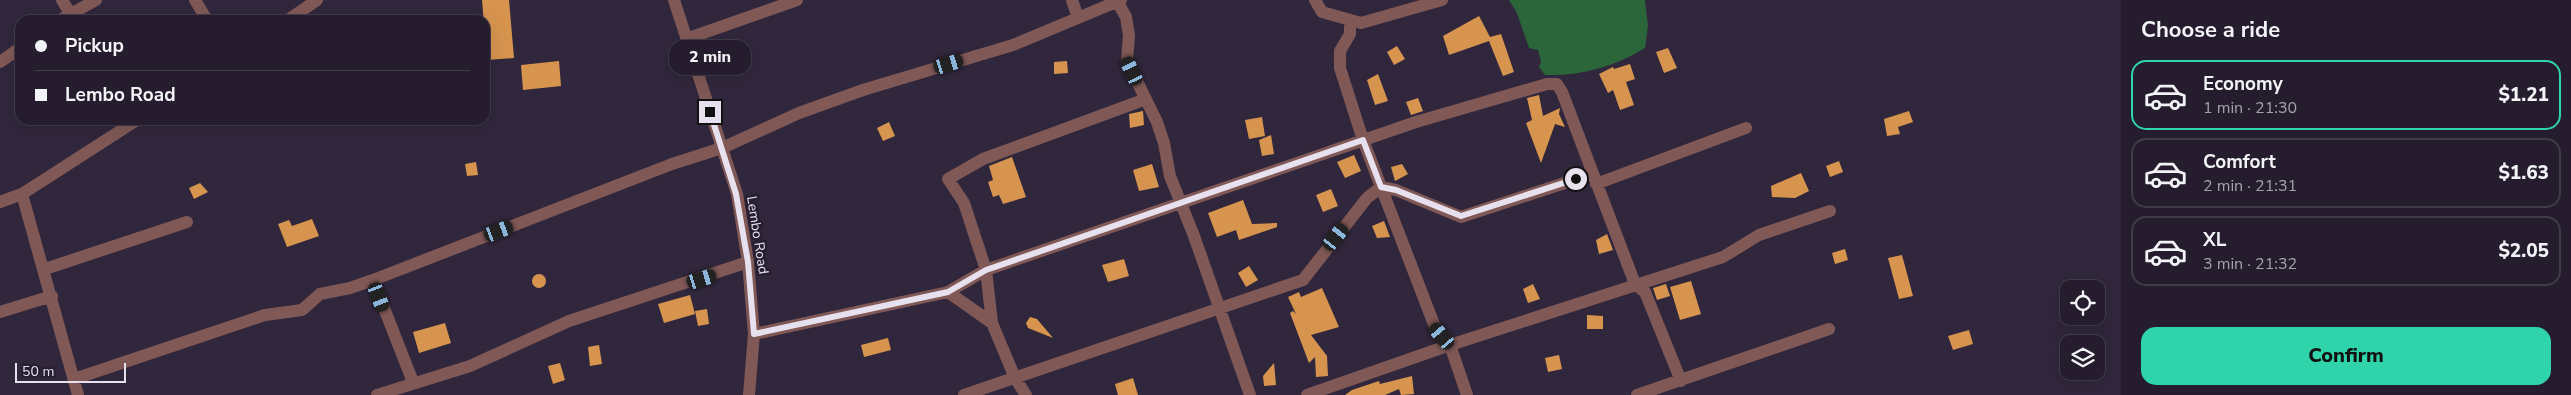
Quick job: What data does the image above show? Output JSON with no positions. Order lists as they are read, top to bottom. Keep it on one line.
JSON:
{"streets":{"street":["Lembo Road"]},"scale_bar":"50 m","page":{"heading":"Choose a ride","banner":["Pickup","Lembo Road"],"bubble":"2 min","list":[{"name":"Economy","note":"1 min · 21:30","value":"$1.21"},{"name":"Comfort","note":"2 min · 21:31","value":"$1.63"},{"name":"XL","note":"3 min · 21:32","value":"$2.05"}],"buttons":"Confirm","scale":"50 m"}}
